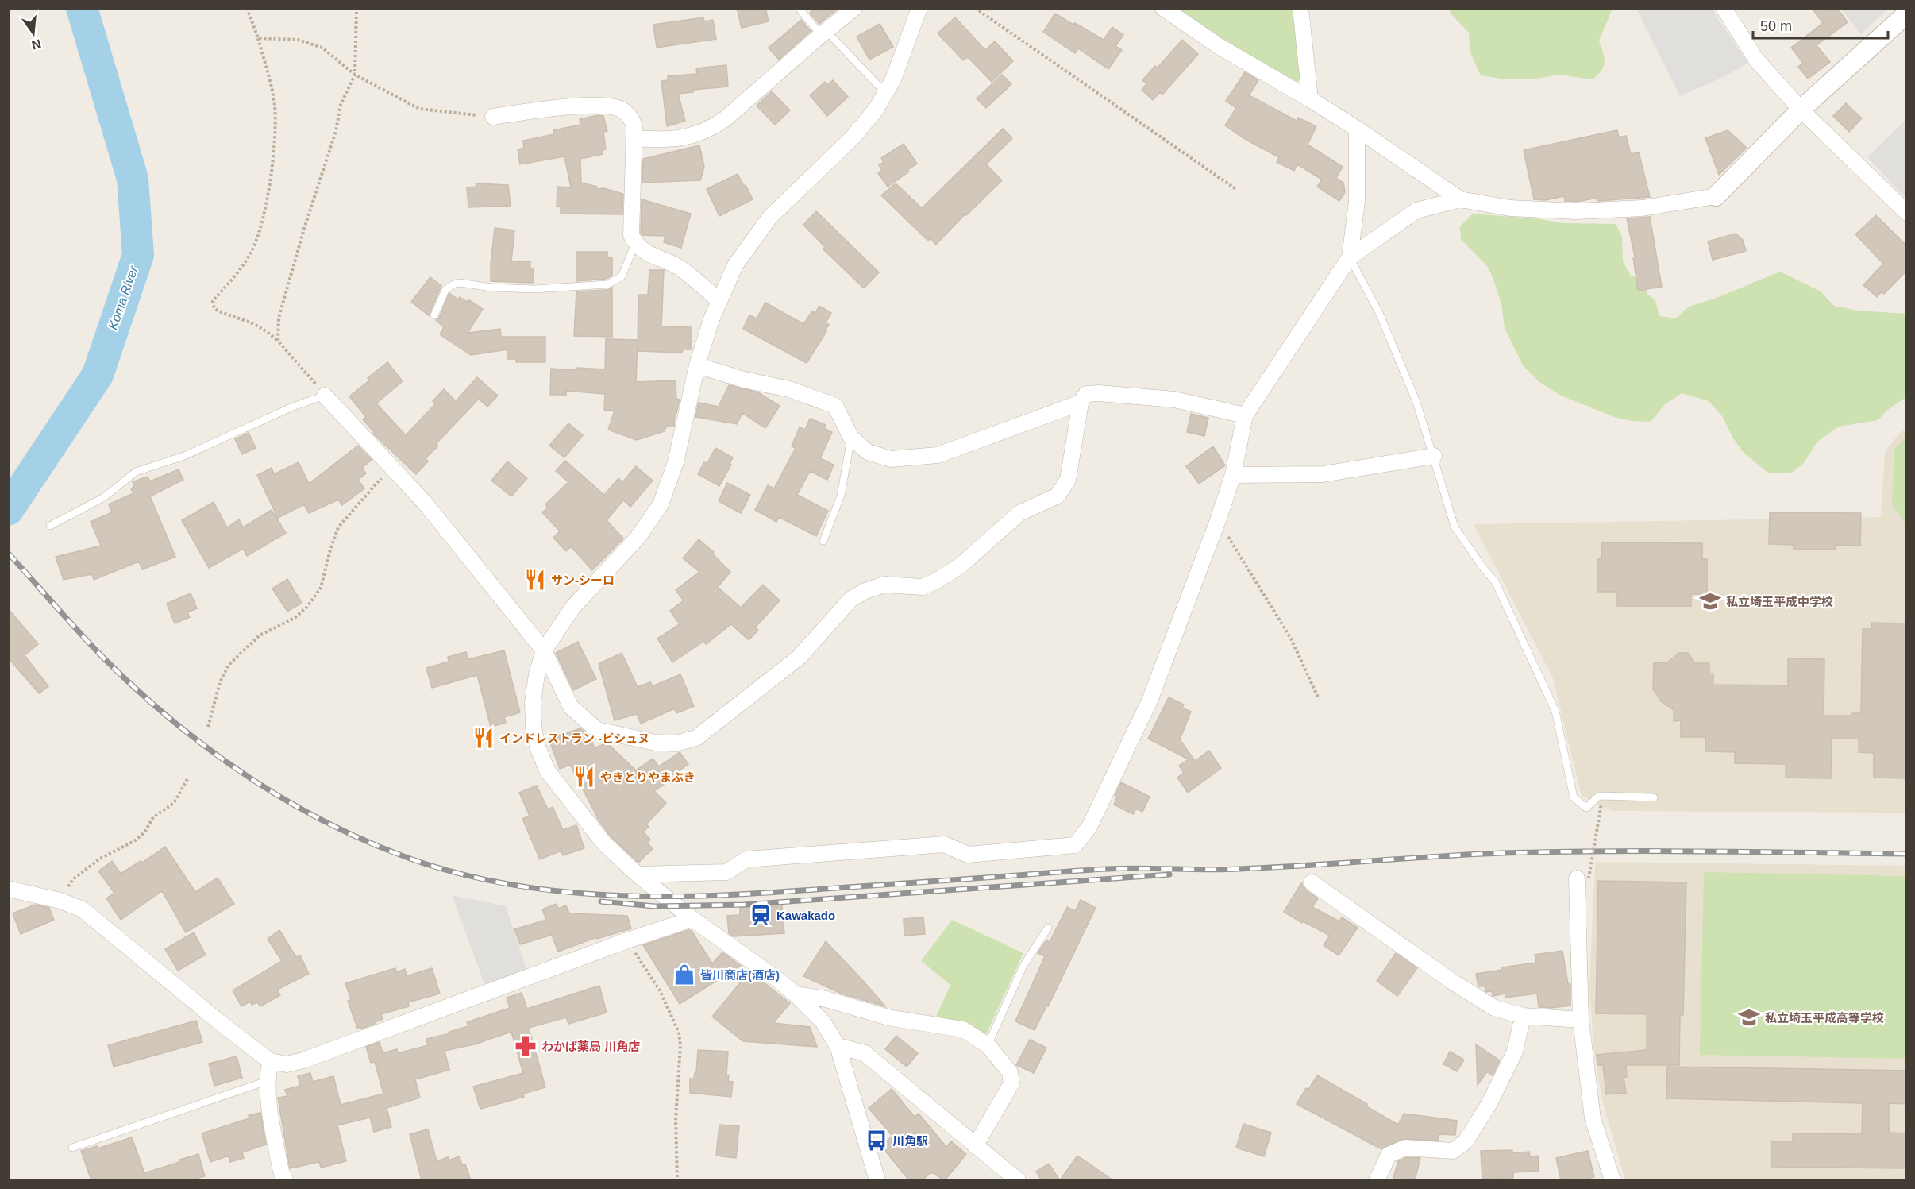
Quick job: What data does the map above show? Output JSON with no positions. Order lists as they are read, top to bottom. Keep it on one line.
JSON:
{"water":["Koma River"],"places":{"restaurant":["サン-シーロ","インドレストラン -ビシュヌ","やきとりやまぶき"],"school or university":["私立埼玉平成中学校","私立埼玉平成高等学校"],"station":["Kawakado"],"shop":["皆川商店(酒店)"],"pharmacy":["わかば薬局 川角店"],"bus stop":["川角駅"]},"scale_bar":"50 m","north":"bottom"}
